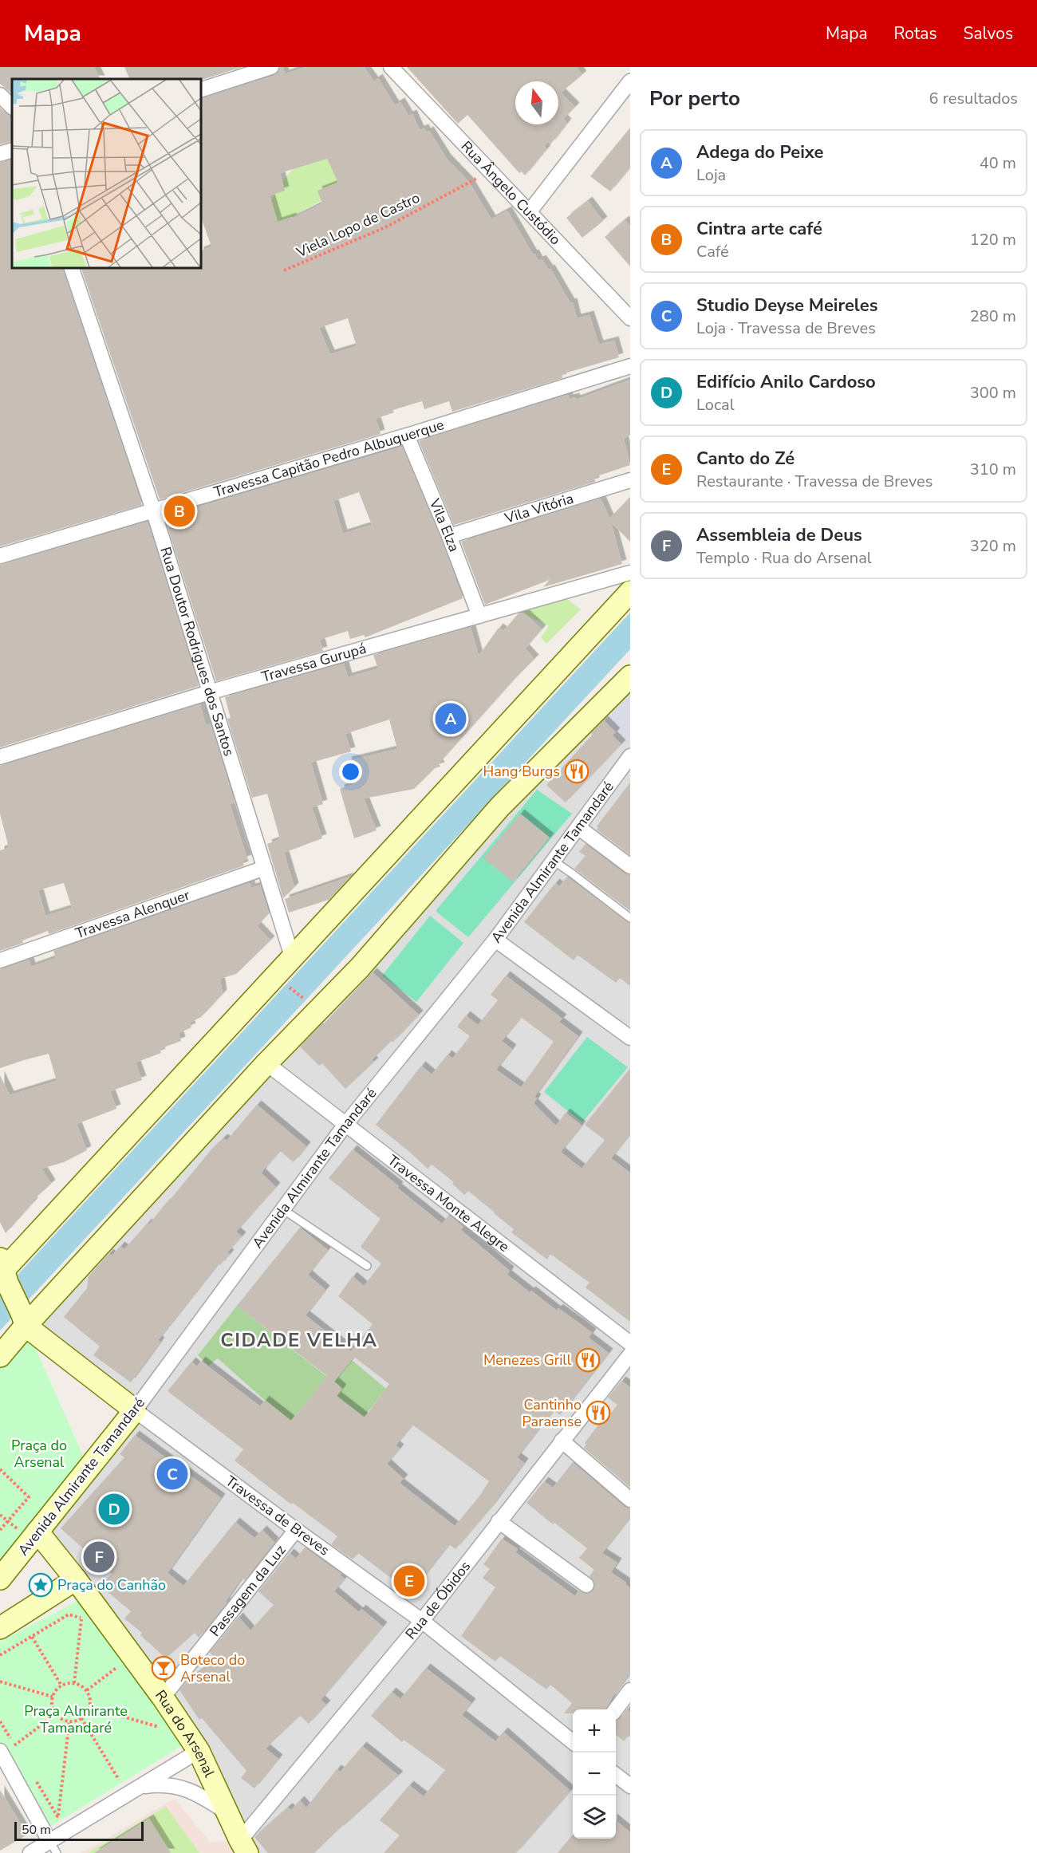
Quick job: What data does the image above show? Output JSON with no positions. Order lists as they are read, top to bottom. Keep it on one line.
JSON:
{"streets":{"main road":["Avenida Almirante Tamandaré","Travessa de Breves","Rua do Arsenal"],"street":["Rua Ângelo Custódio","Travessa Capitão Pedro Albuquerque","Vila Vitória","Vila Elza","Rua Doutor Rodrigues dos Santos","Travessa Gurupá","Travessa Alenquer","Travessa Monte Alegre","Passagem da Luz","Rua de Óbidos"],"path":["Viela Lopo de Castro"]},"crossings":[["Rua Ângelo Custódio","Viela Lopo de Castro"],["Travessa Capitão Pedro Albuquerque","Vila Elza"],["Travessa Capitão Pedro Albuquerque","Rua Doutor Rodrigues dos Santos"],["Vila Vitória","Vila Elza"],["Vila Elza","Travessa Gurupá"],["Rua Doutor Rodrigues dos Santos","Travessa Gurupá"],["Rua Doutor Rodrigues dos Santos","Travessa Alenquer"],["Avenida Almirante Tamandaré","Travessa Monte Alegre"],["Avenida Almirante Tamandaré","Travessa de Breves"],["Avenida Almirante Tamandaré","Rua do Arsenal"],["Travessa de Breves","Passagem da Luz"],["Travessa de Breves","Rua de Óbidos"],["Passagem da Luz","Rua do Arsenal"],["Rua de Óbidos","Rua do Arsenal"]],"districts":["CIDADE VELHA"],"parks":["Praça do Arsenal","Praça Almirante Tamandaré"],"places":{"restaurant":["Hang Burgs","Menezes Grill","Cantinho Paraense"],"place":["Praça do Canhão"],"bar":["Boteco do Arsenal"]},"scale_bar":"50 m","north":"top","page":{"header":"Mapa","nav":["Mapa","Rotas","Salvos"],"heading":["Por perto","6 resultados"],"list":[{"mark":"A","name":"Adega do Peixe","note":"Loja","value":"40 m"},{"mark":"B","name":"Cintra arte café","note":"Café","value":"120 m"},{"mark":"C","name":"Studio Deyse Meireles","note":"Loja · Travessa de Breves","value":"280 m"},{"mark":"D","name":"Edifício Anilo Cardoso","note":"Local","value":"300 m"},{"mark":"E","name":"Canto do Zé","note":"Restaurante · Travessa de Breves","value":"310 m"},{"mark":"F","name":"Assembleia de Deus","note":"Templo · Rua do Arsenal","value":"320 m"}],"pins":["B","A","C","D","F","E"],"map_buttons":["+","−"],"scale":"50 m"}}
